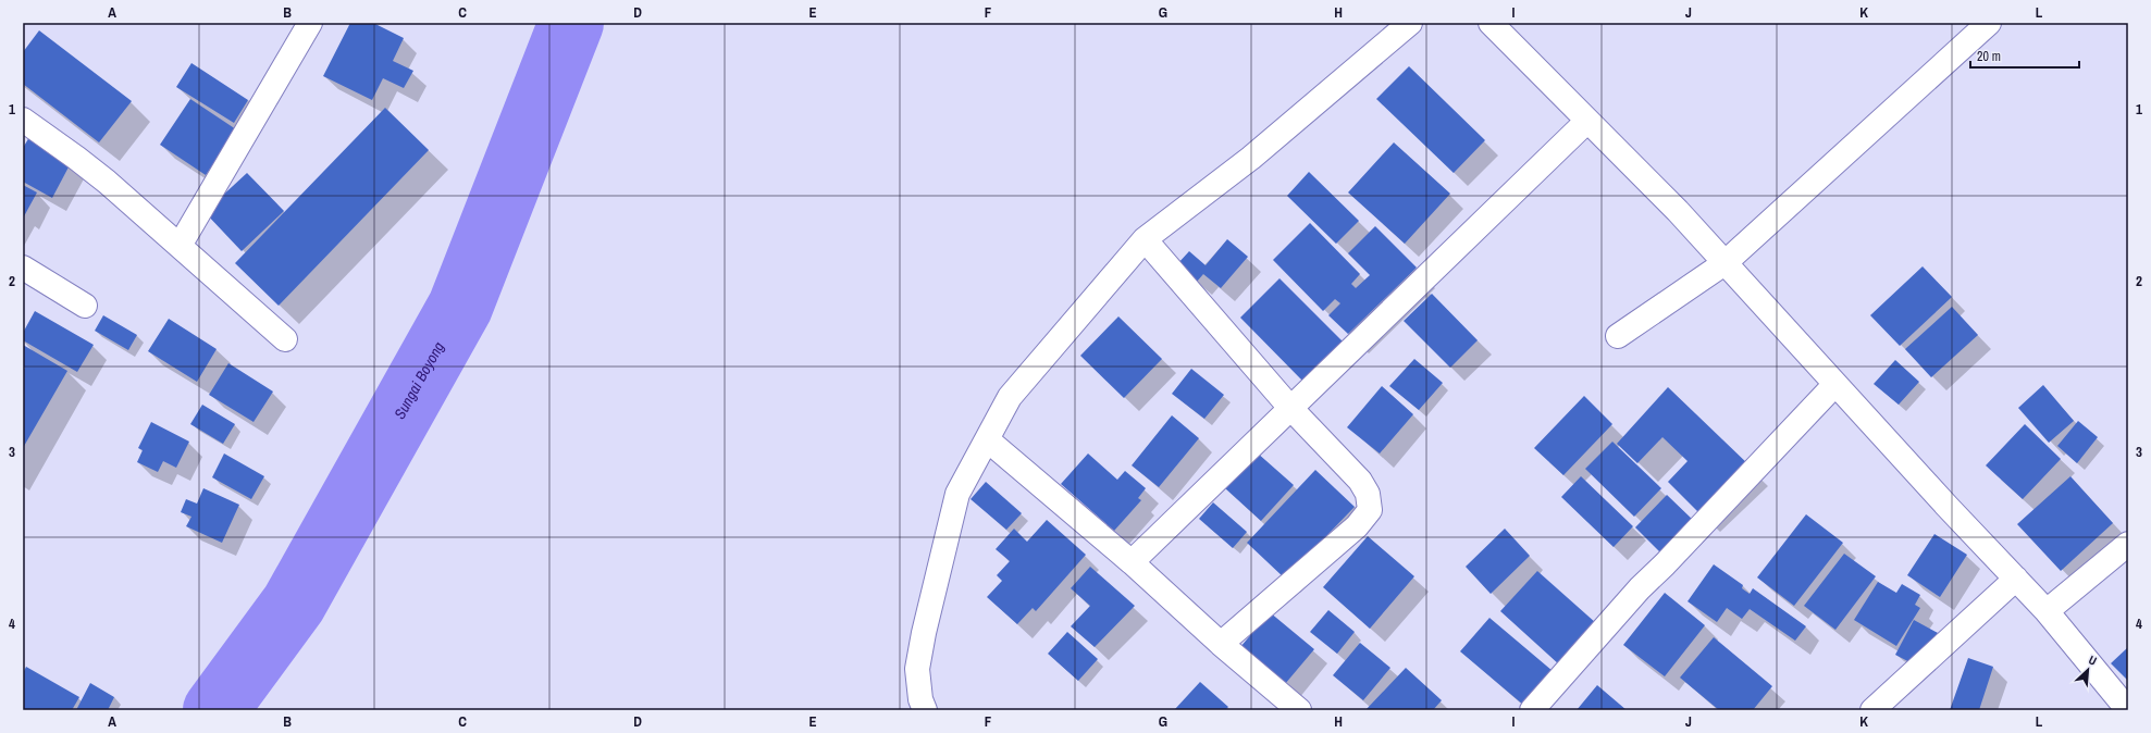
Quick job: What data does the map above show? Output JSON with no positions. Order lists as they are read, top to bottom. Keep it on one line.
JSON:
{"water":["Sungai Boyong"],"scale_bar":"20 m","north":"top right","grid":{"columns":["A","B","C","D","E","F","G","H","I","J","K","L"],"rows":["1","2","3","4"]}}
